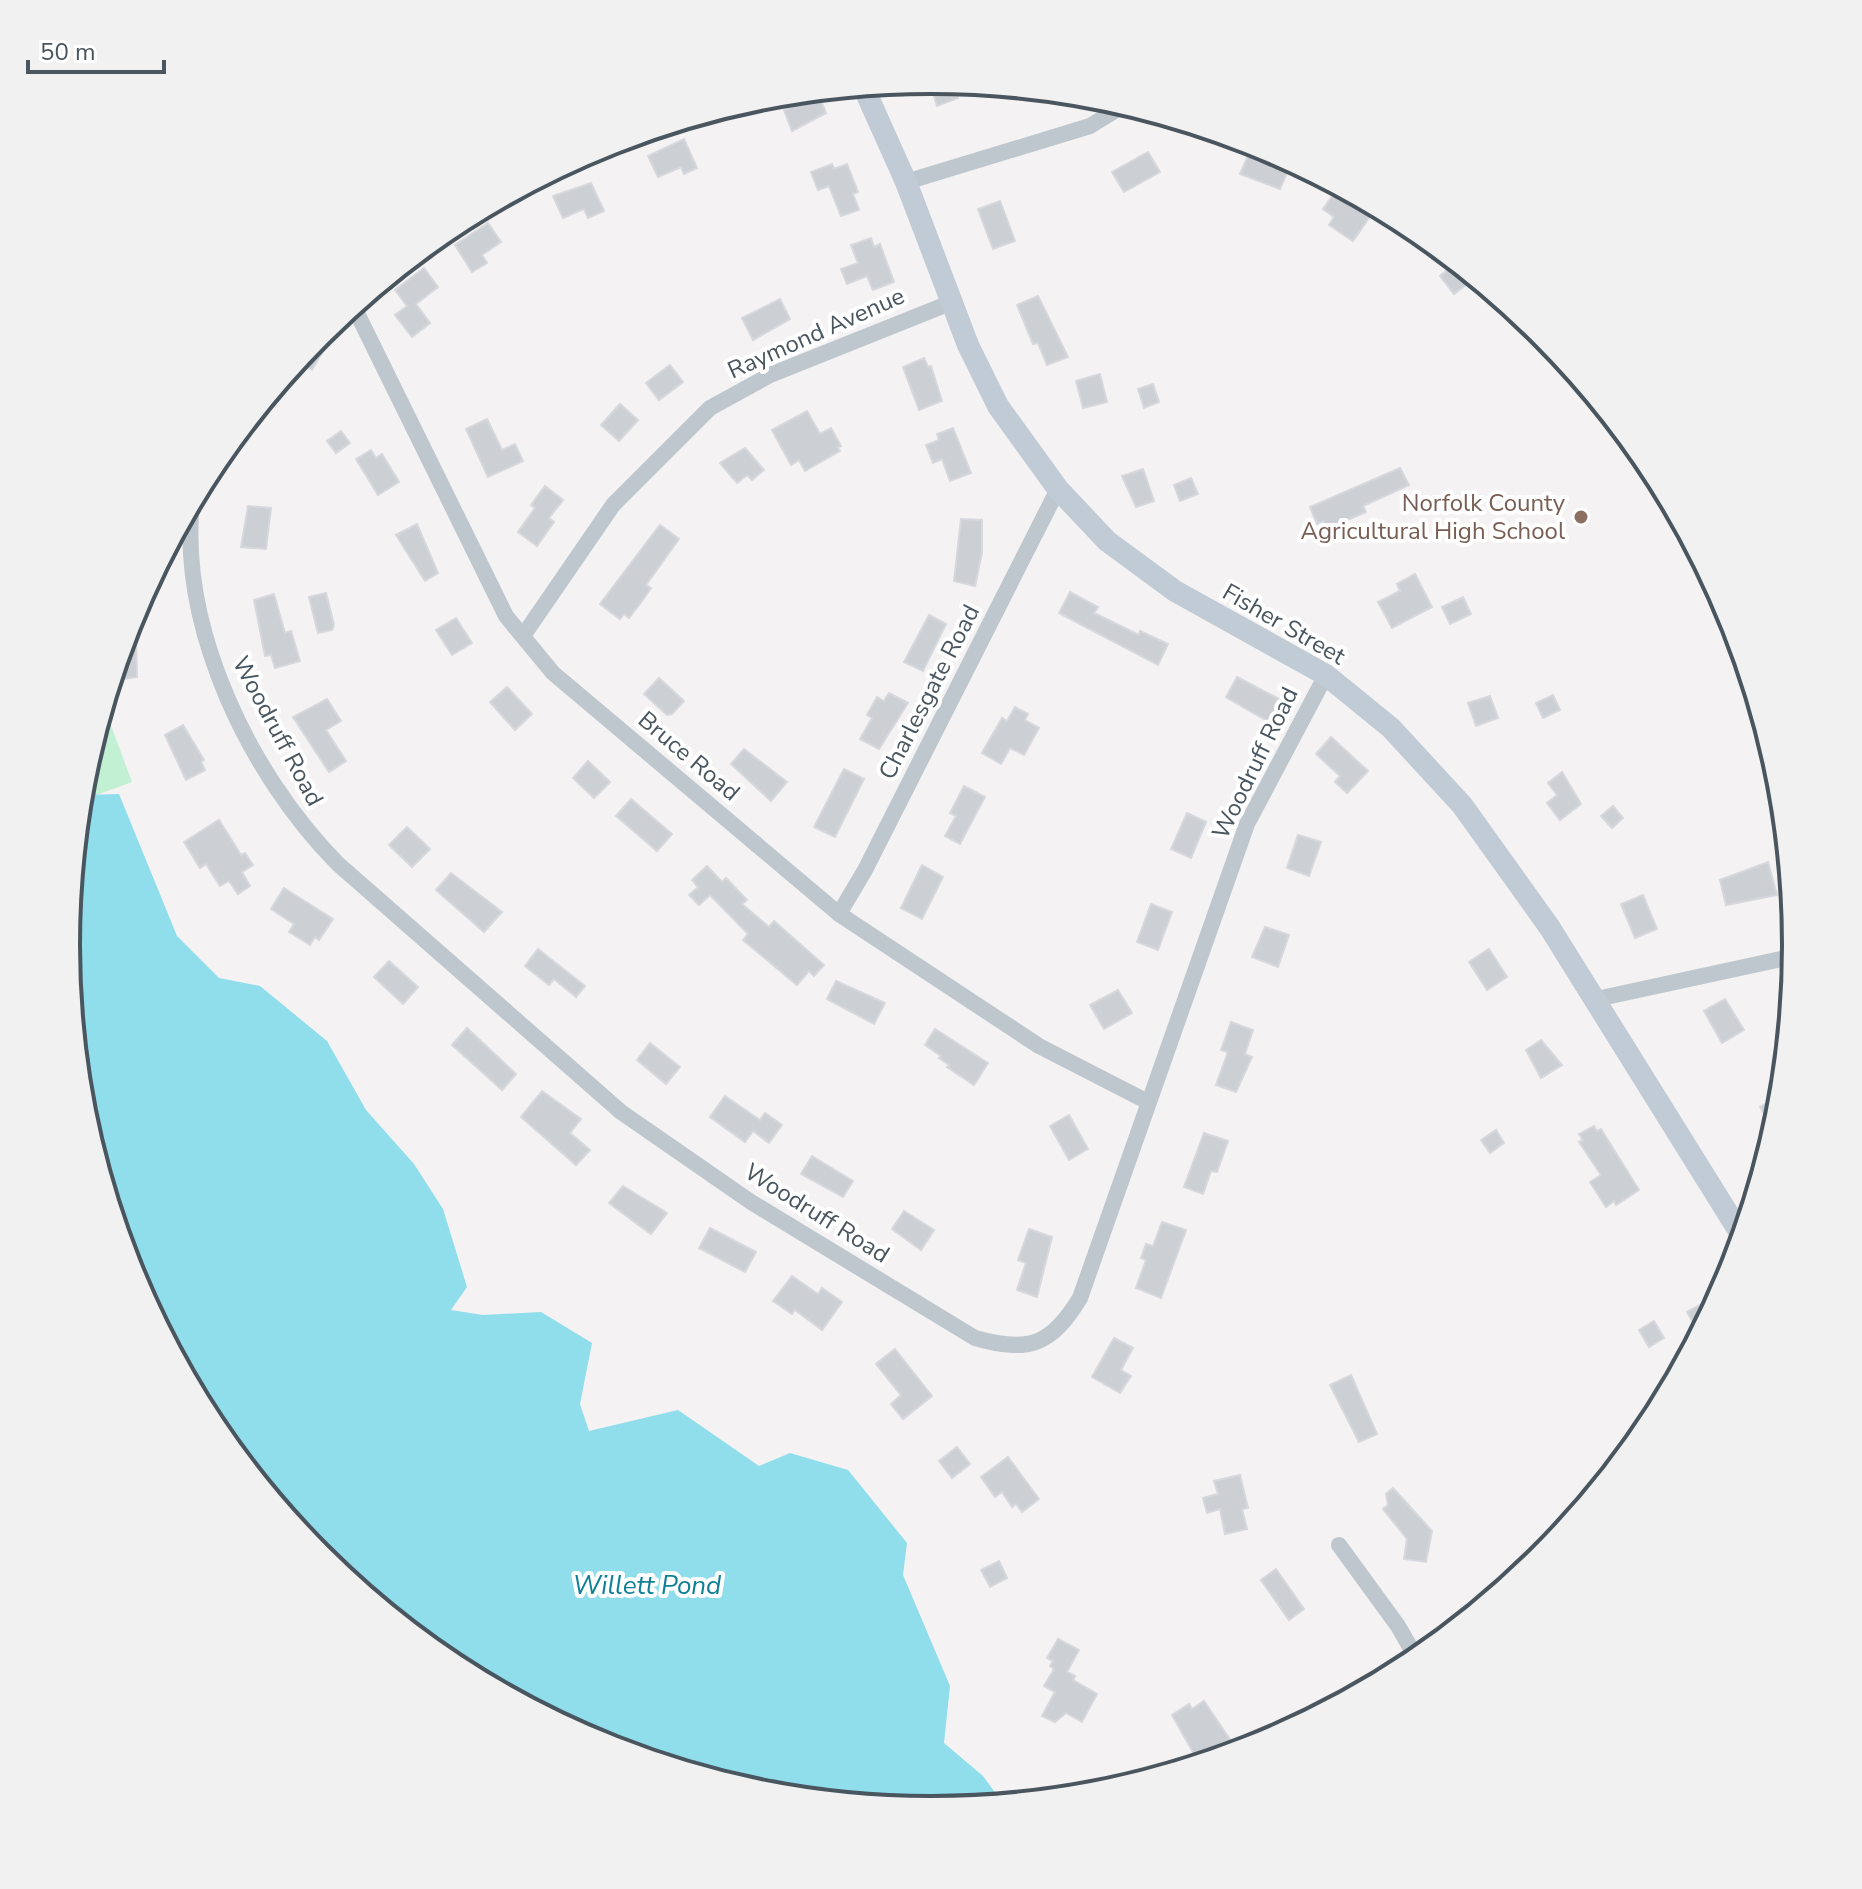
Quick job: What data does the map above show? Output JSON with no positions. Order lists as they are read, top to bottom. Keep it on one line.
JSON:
{"streets":{"main road":["Fisher Street"],"street":["Raymond Avenue","Charlesgate Road","Woodruff Road","Bruce Road"]},"crossings":[["Raymond Avenue","Fisher Street"],["Raymond Avenue","Bruce Road"],["Fisher Street","Charlesgate Road"],["Fisher Street","Woodruff Road"],["Charlesgate Road","Bruce Road"],["Woodruff Road","Bruce Road"]],"water":["Willett Pond"],"places":["Norfolk County Agricultural High School"],"scale_bar":"50 m"}
